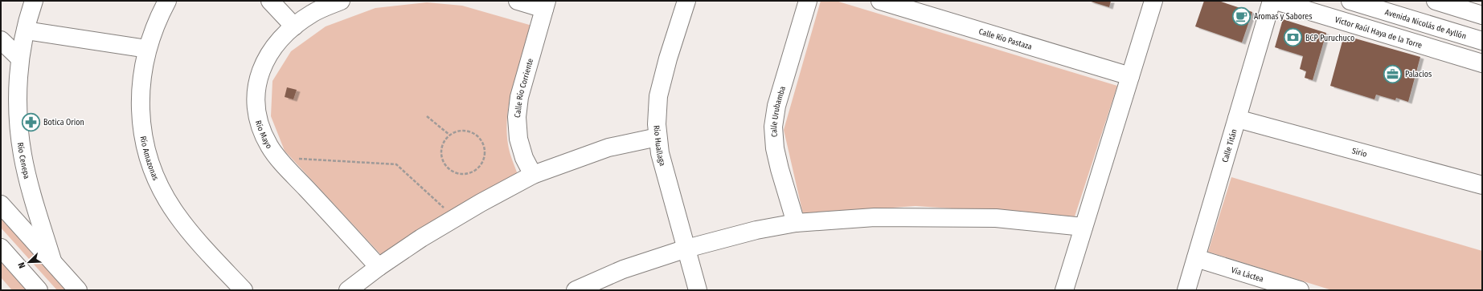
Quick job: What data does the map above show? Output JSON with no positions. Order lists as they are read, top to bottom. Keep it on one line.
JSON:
{"streets":{"street":["Avenida Nicolás de Ayllón","Víctor Raúl Haya de la Torre","Calle Río Pastaza","Calle Río Corriente","Calle Urubamba","Río Mayo","Rio Huallaga","Calle Titán","Sirio","Río Amazonas","Río Cenepa","Vía Láctea"]},"crossings":[["Calle Titán","Sirio"],["Calle Titán","Vía Láctea"]],"places":{"cafe":["Aromas y Sabores"],"bank":["BCP Puruchuco"],"office":["Palacios"],"pharmacy":["Botica Orion"]},"north":"bottom left"}
